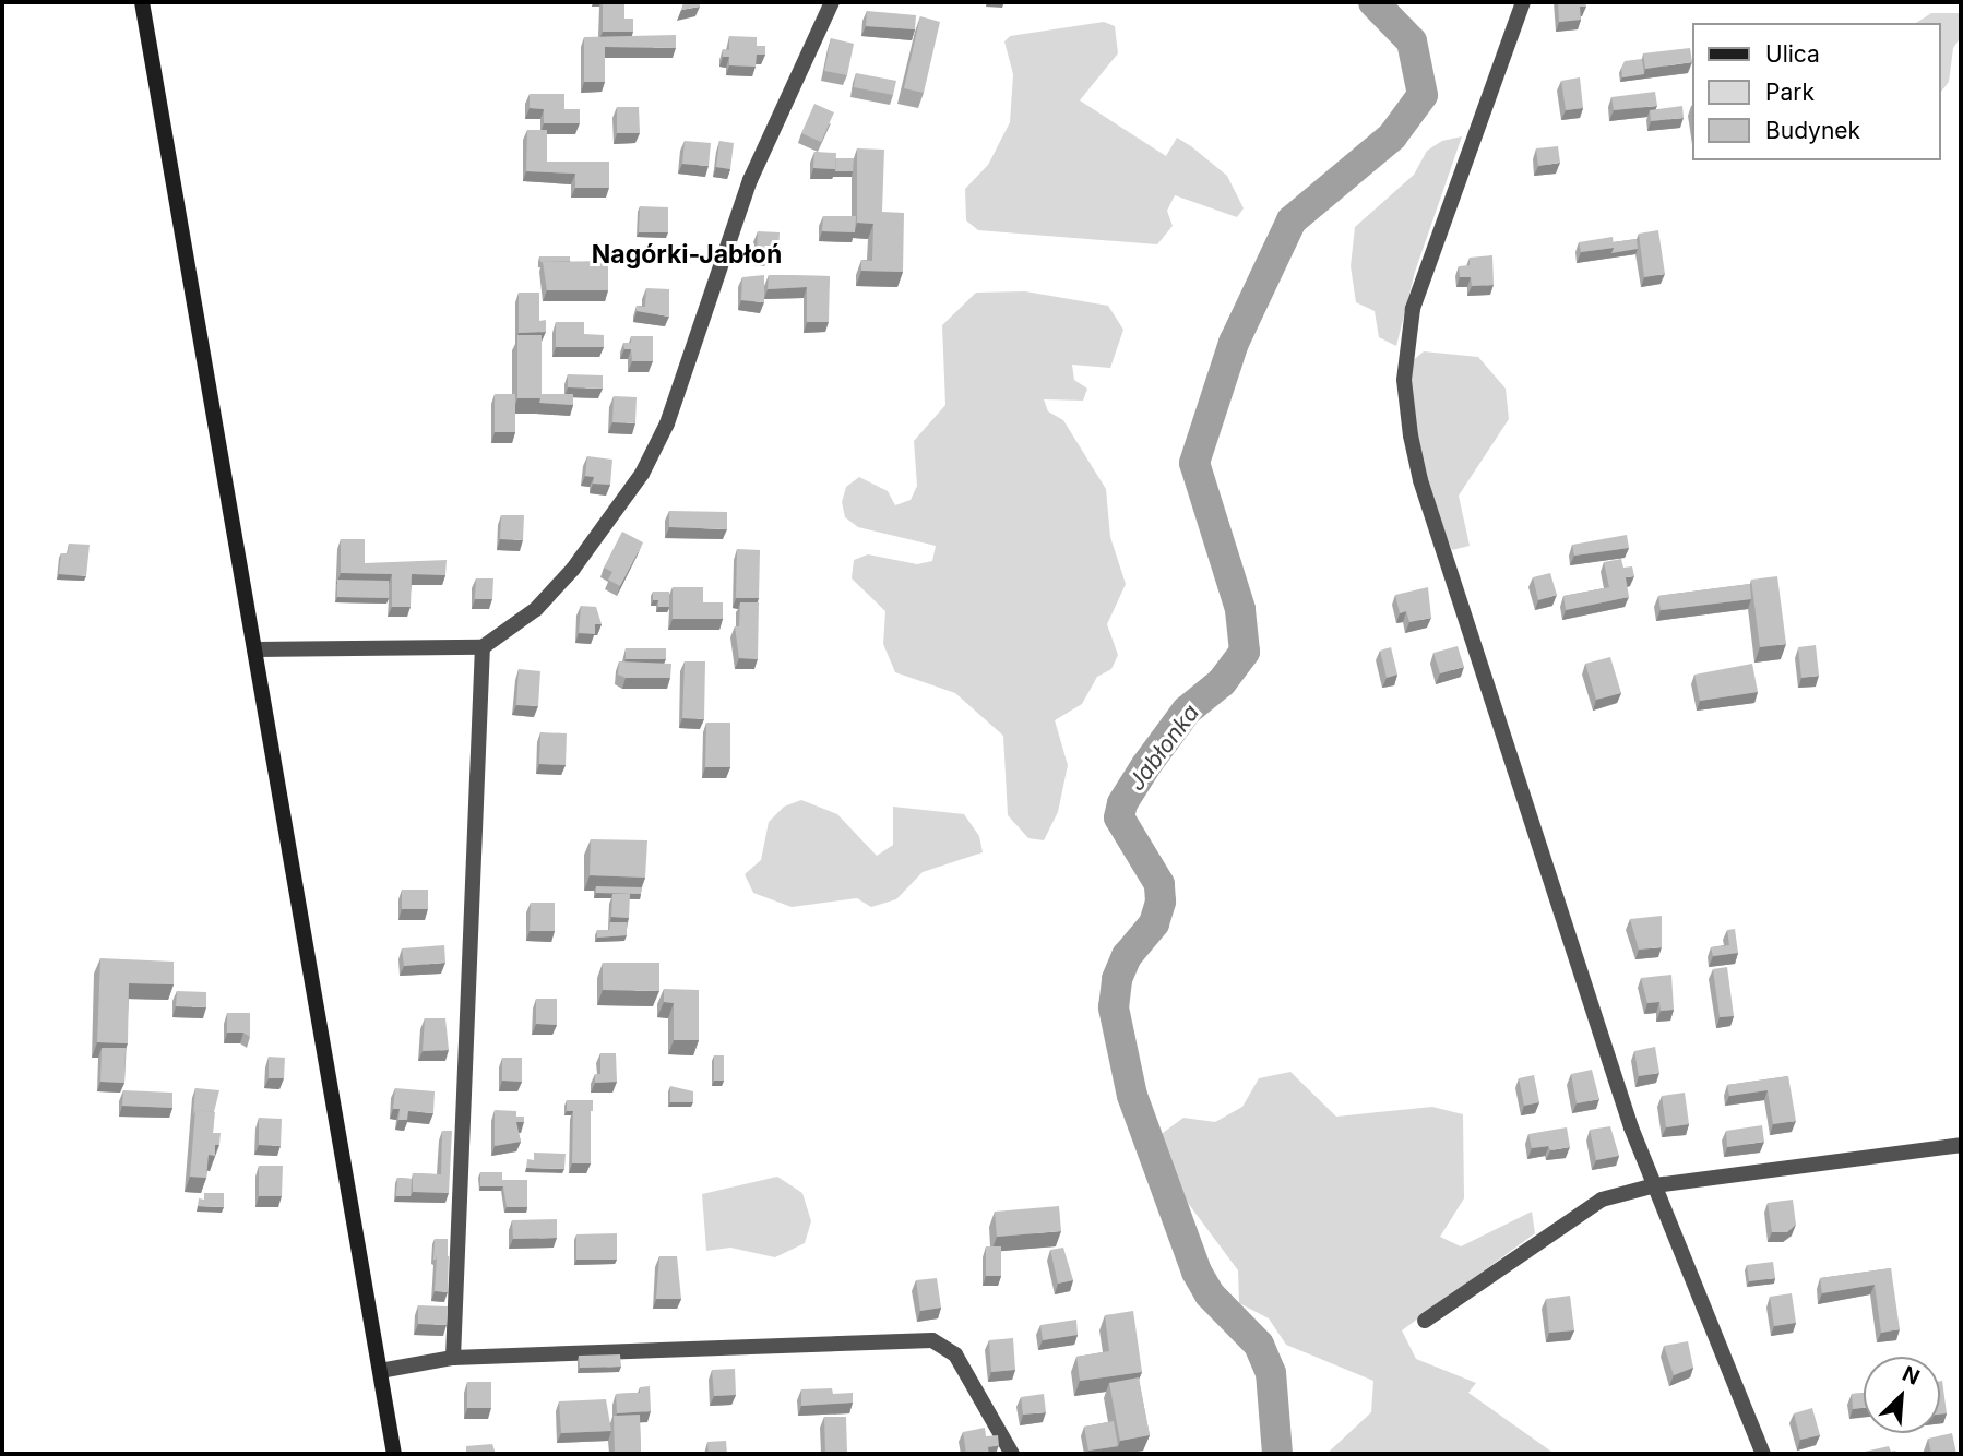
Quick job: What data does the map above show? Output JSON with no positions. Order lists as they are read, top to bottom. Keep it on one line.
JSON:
{"districts":["Nagórki-Jabłoń"],"water":["Jabłonka"],"legend":["Ulica","Park","Budynek"],"north":"top right"}
